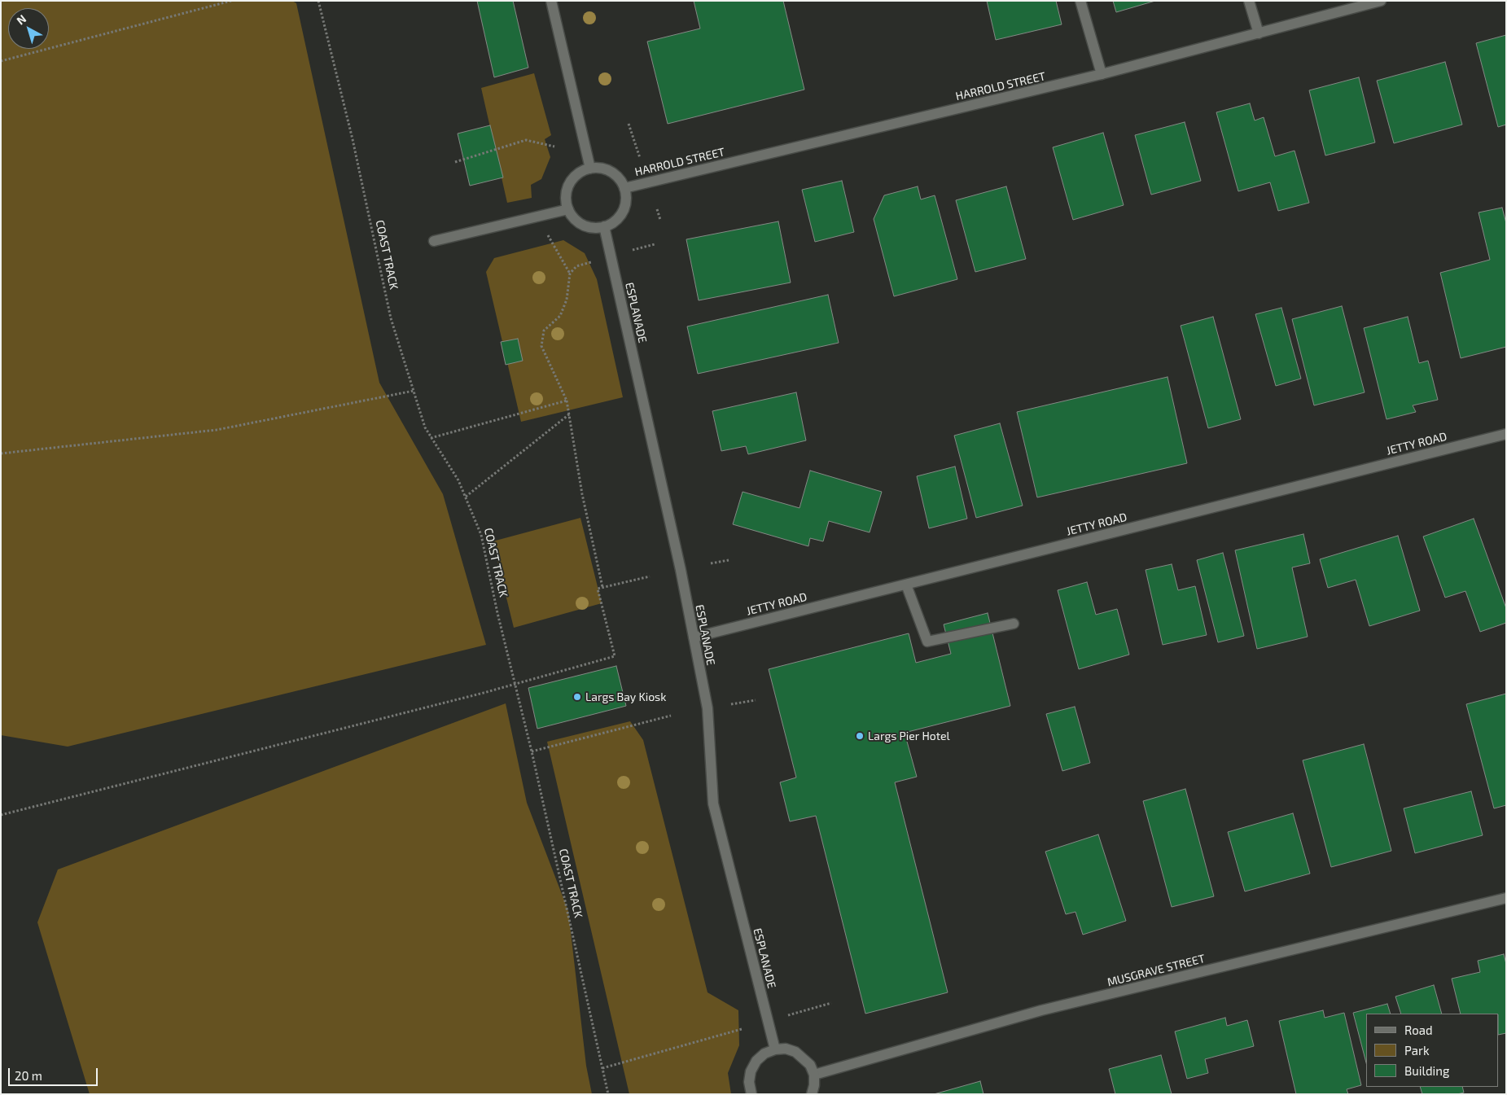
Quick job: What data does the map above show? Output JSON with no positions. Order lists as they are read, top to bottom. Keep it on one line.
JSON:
{"streets":{"street":["HARROLD STREET","ESPLANADE","JETTY ROAD","MUSGRAVE STREET"],"path":["COAST TRACK"]},"crossings":[["HARROLD STREET","ESPLANADE"],["ESPLANADE","JETTY ROAD"]],"places":["Largs Bay Kiosk","Largs Pier Hotel"],"legend":["Road","Park","Building"],"scale_bar":"20 m","north":"top left"}
